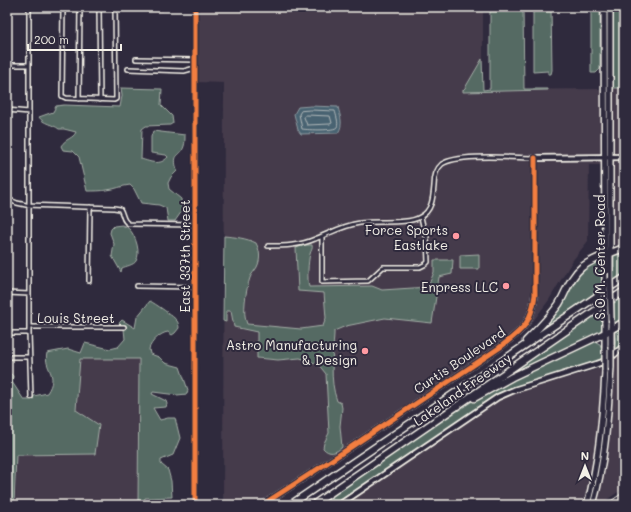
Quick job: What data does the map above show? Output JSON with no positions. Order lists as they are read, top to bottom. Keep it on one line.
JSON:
{"streets":{"highway":["Lakeland Freeway"],"main road":["S.O.M. Center Road"],"street":["East 337th Street","Louis Street","Curtis Boulevard"]},"places":["Force Sports Eastlake","Enpress LLC","Astro Manufacturing & Design"],"scale_bar":"200 m","north":"top"}
